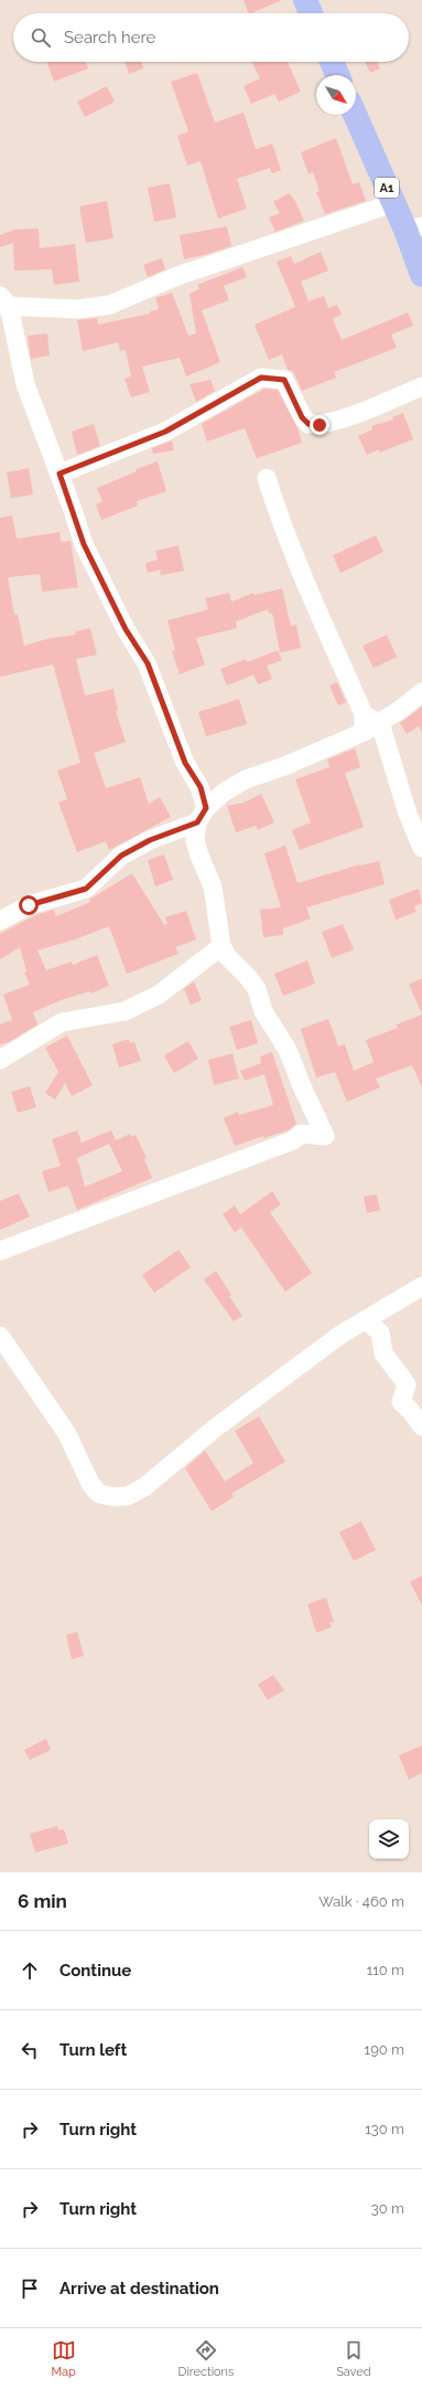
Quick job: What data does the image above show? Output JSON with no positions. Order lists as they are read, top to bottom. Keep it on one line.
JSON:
{"streets":{"highway":["A1"]},"north":"bottom right","page":{"search":"Search here","heading":["6 min","Walk · 460 m"],"list":[["Continue","110 m"],["Turn left","190 m"],["Turn right","130 m"],["Turn right","30 m"],"Arrive at destination"],"nav":["Map","Directions","Saved"]}}
